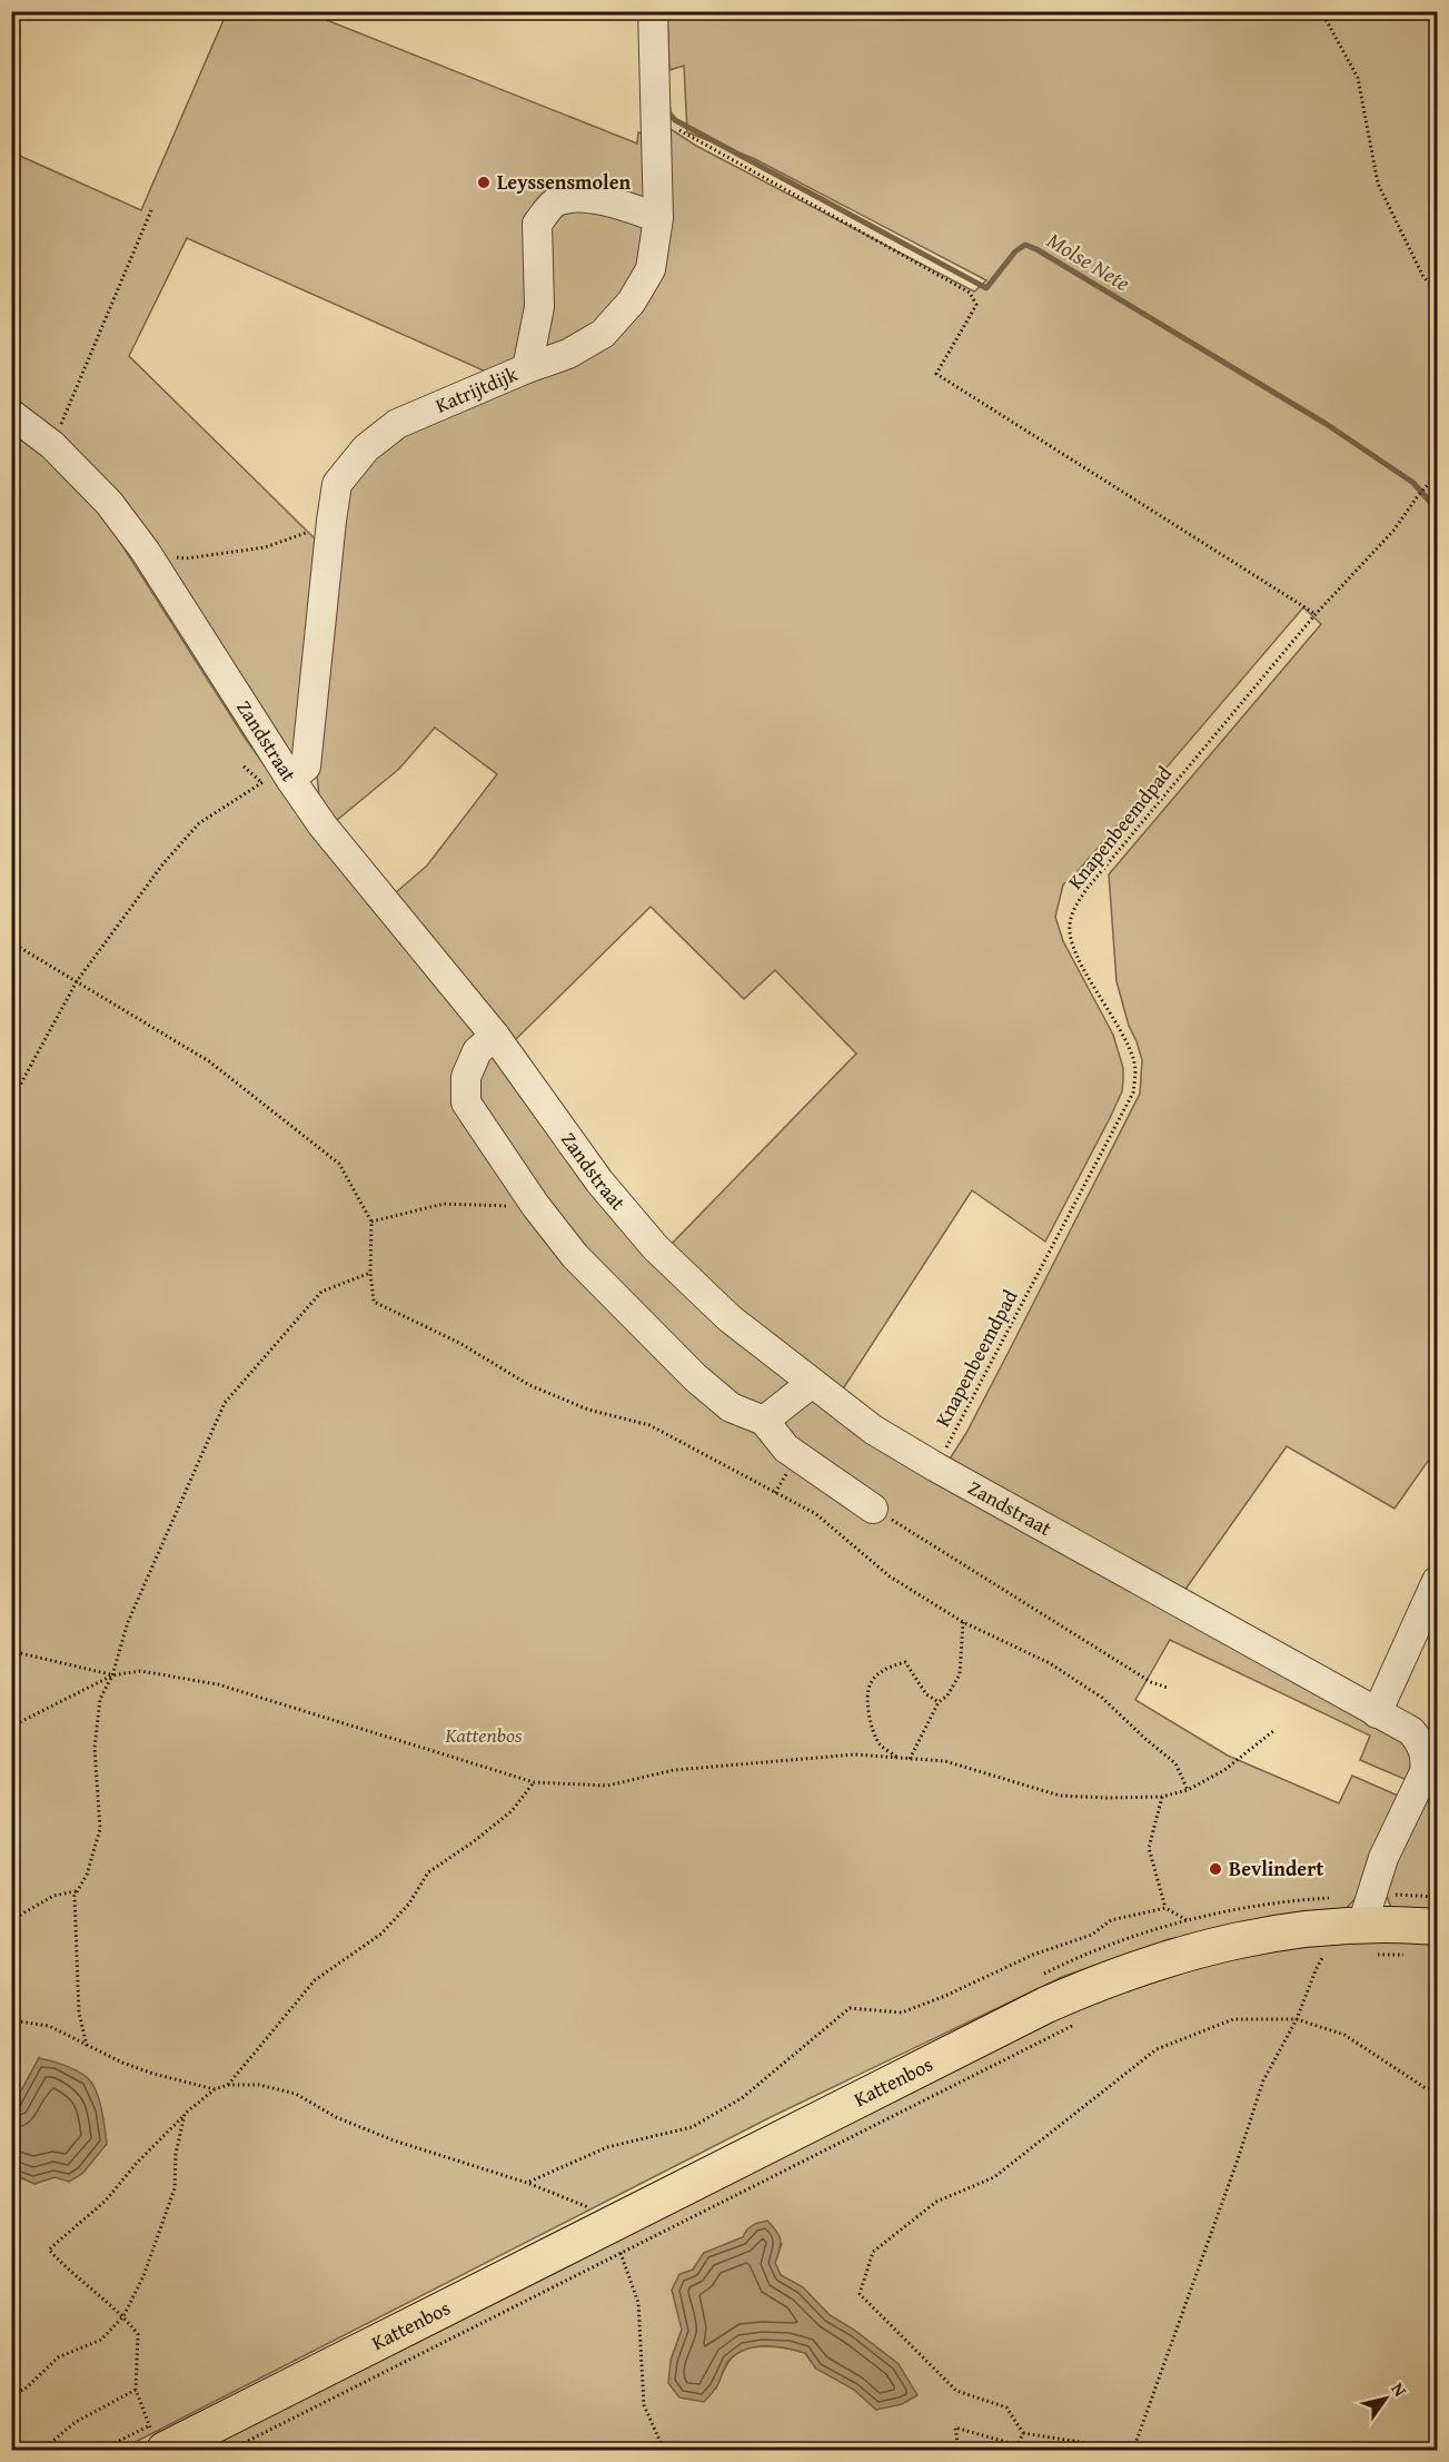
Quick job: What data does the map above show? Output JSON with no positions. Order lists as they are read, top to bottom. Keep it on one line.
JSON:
{"streets":{"main road":["Kattenbos"],"street":["Katrijtdijk","Zandstraat"],"path":["Knapenbeemdpad"]},"crossings":[["Katrijtdijk","Zandstraat"],["Zandstraat","Knapenbeemdpad"],["Zandstraat","Kattenbos"]],"water":["Molse Nete"],"parks":["Kattenbos"],"places":["Leyssensmolen","Bevlindert"],"north":"top right"}
